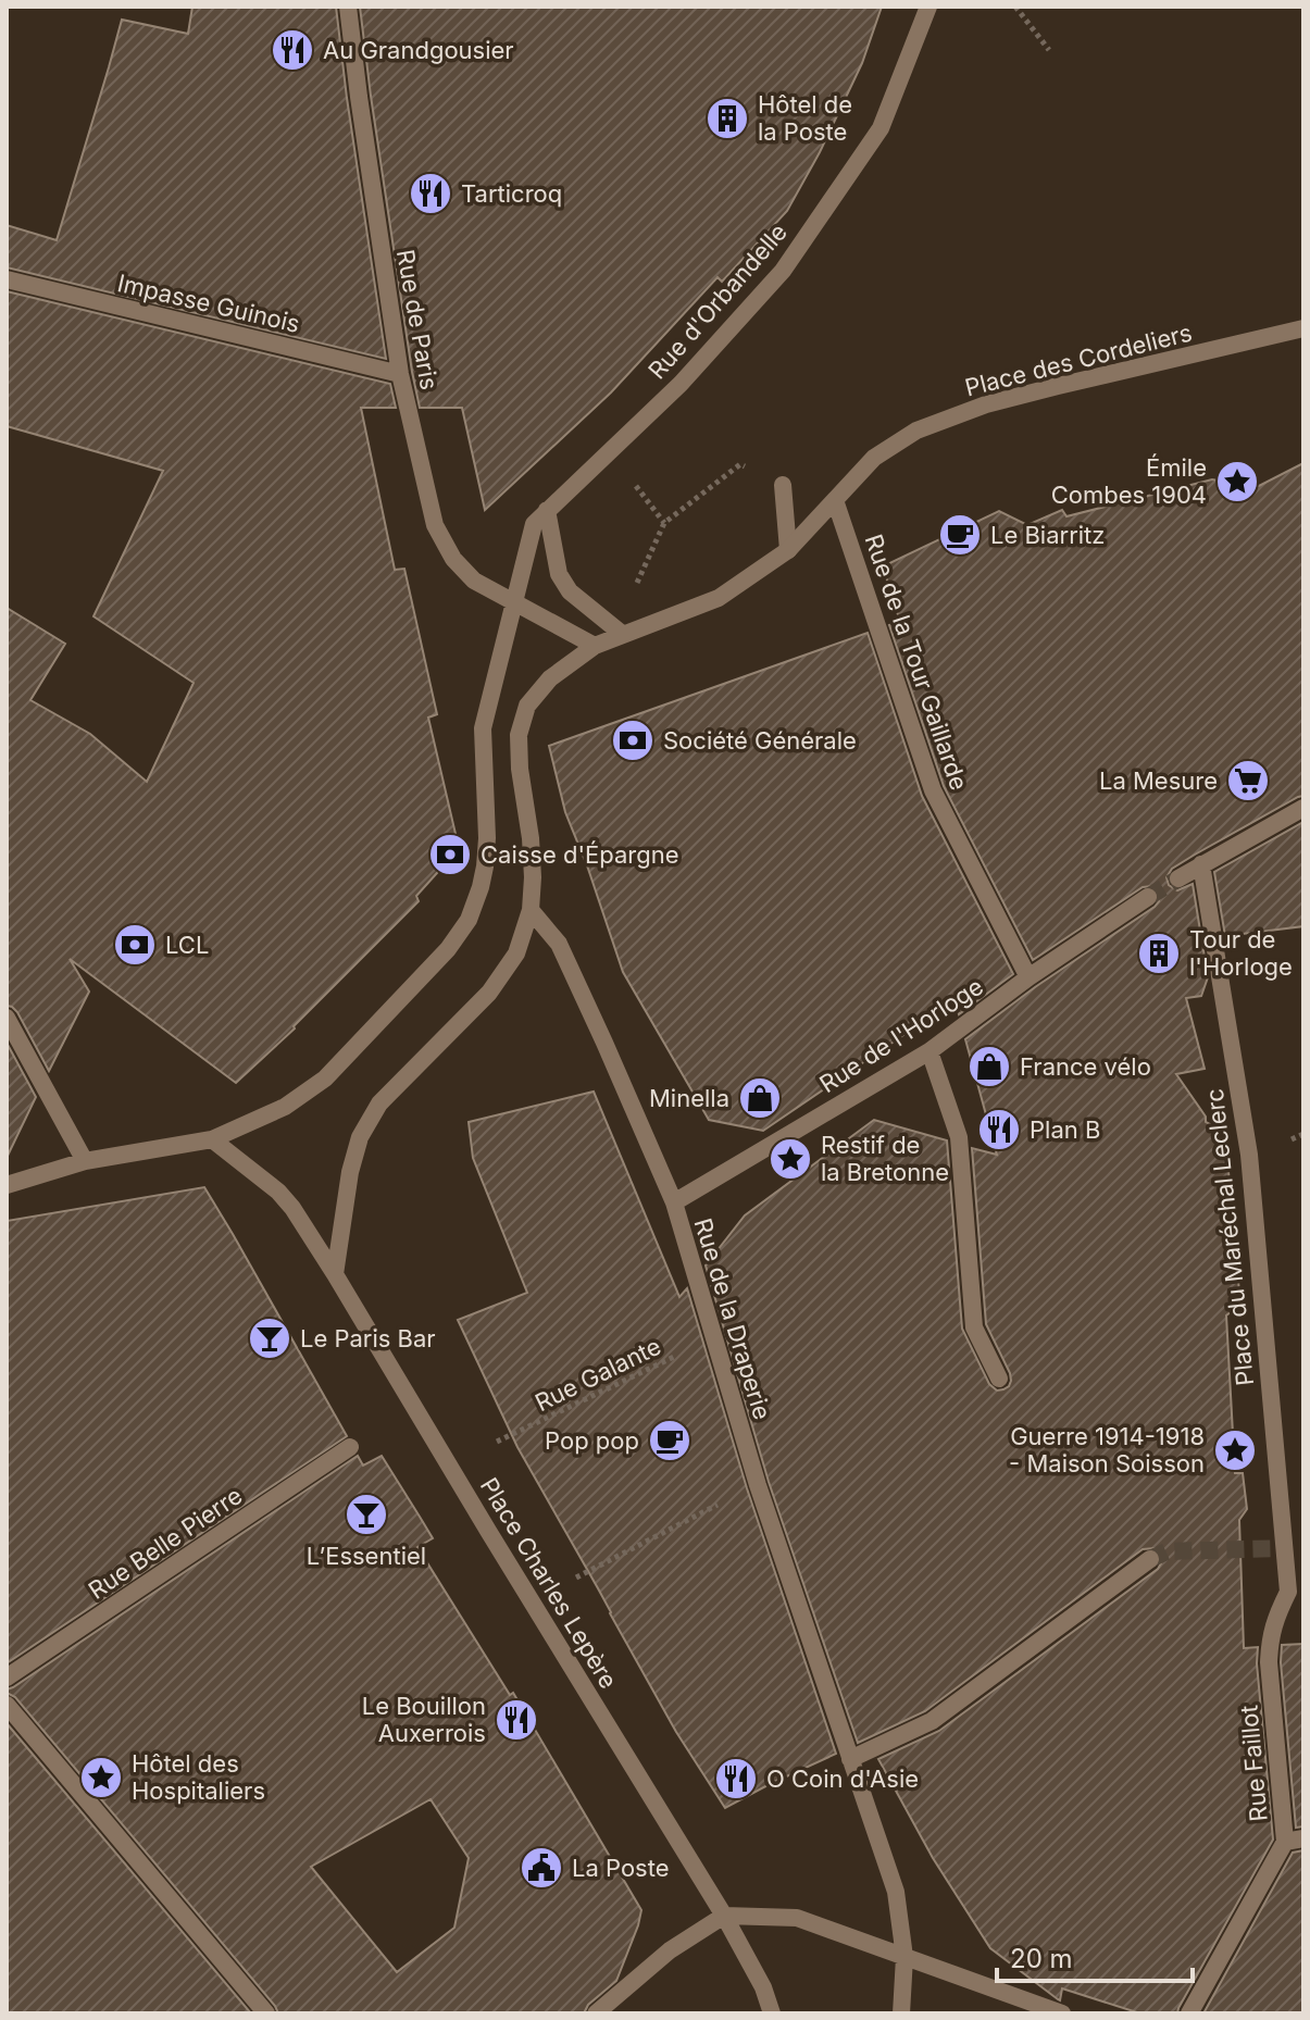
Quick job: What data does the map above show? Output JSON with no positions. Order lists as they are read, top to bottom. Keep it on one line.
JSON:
{"streets":{"street":["Rue d'Orbandelle","Impasse Guinois","Rue de Paris","Place des Cordeliers","Rue de la Tour Gaillarde","Rue de l'Horloge","Place du Maréchal Leclerc","Rue de la Draperie","Rue Belle Pierre","Place Charles Lepère","Rue Faillot"],"path":["Rue Galante"]},"crossings":[["Rue d'Orbandelle","Rue de Paris"],["Impasse Guinois","Rue de Paris"],["Rue de Paris","Place des Cordeliers"],["Place des Cordeliers","Rue de la Tour Gaillarde"],["Rue de la Tour Gaillarde","Rue de l'Horloge"],["Rue de l'Horloge","Rue de la Draperie"],["Place du Maréchal Leclerc","Rue Faillot"],["Rue de la Draperie","Rue Galante"]],"places":{"restaurant":["Au Grandgousier","Tarticroq","Plan B","Le Bouillon Auxerrois","O Coin d'Asie"],"building":["Hôtel de la Poste","Tour de l'Horloge"],"place":["Émile Combes 1904","Restif de la Bretonne","Guerre 1914-1918 - Maison Soisson","Hôtel des Hospitaliers"],"cafe":["Le Biarritz","Pop pop"],"bank":["Société Générale","Caisse d'Épargne","LCL"],"supermarket":["La Mesure"],"shop":["France vélo","Minella"],"bar":["Le Paris Bar","L’Essentiel"],"public building":["La Poste"]},"scale_bar":"20 m"}
